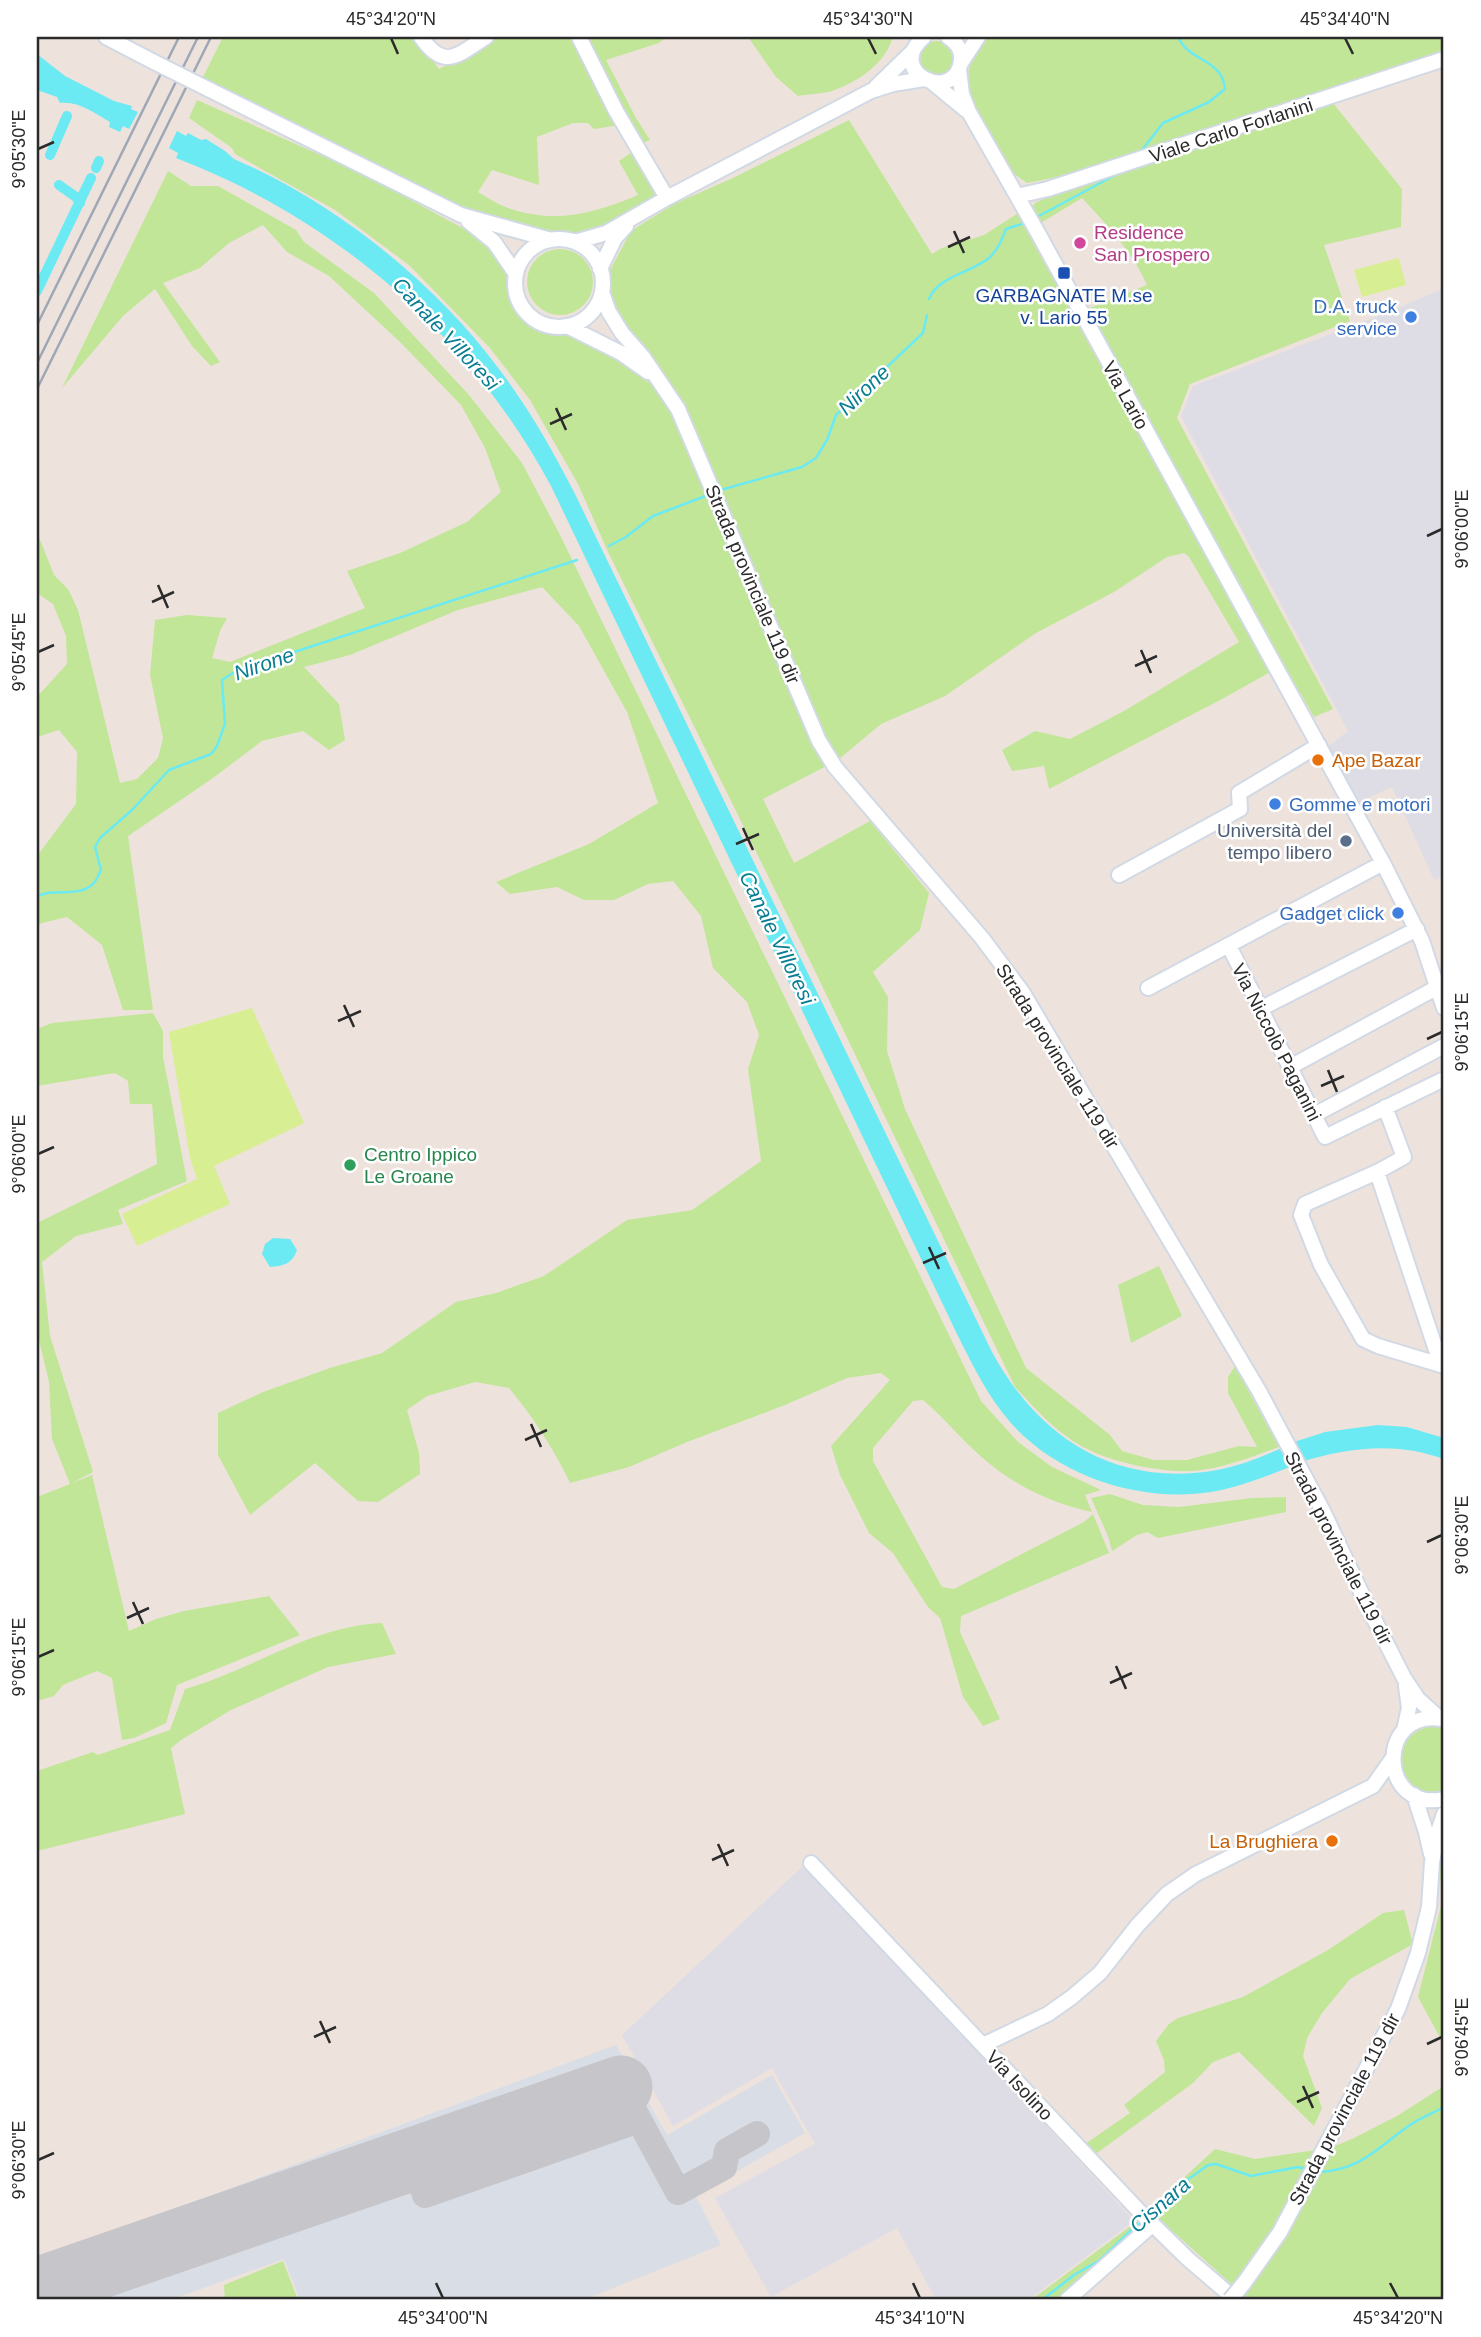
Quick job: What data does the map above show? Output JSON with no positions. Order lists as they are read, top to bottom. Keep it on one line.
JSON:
{"streets":{"street":["Viale Carlo Forlanini","Via Lario","Strada provinciale 119 dir","Via Niccolò Paganini","Via Isolino"]},"crossings":[["Viale Carlo Forlanini","Via Lario"]],"water":["Canale Villoresi","Nirone","Cisnara"],"places":{"other":["Residence San Prospero","D.A. truck service","Ape Bazar","Gomme e motori","Università del tempo libero","Gadget click","Centro Ippico Le Groane","La Brughiera"],"transit":["GARBAGNATE M.se v. Lario 55"]},"coordinates":["45°34'20\"N","45°34'30\"N","45°34'40\"N","9°05'30\"E","9°06'00\"E","9°05'45\"E","9°06'15\"E","9°06'30\"E","9°06'45\"E","45°34'00\"N","45°34'10\"N"]}
